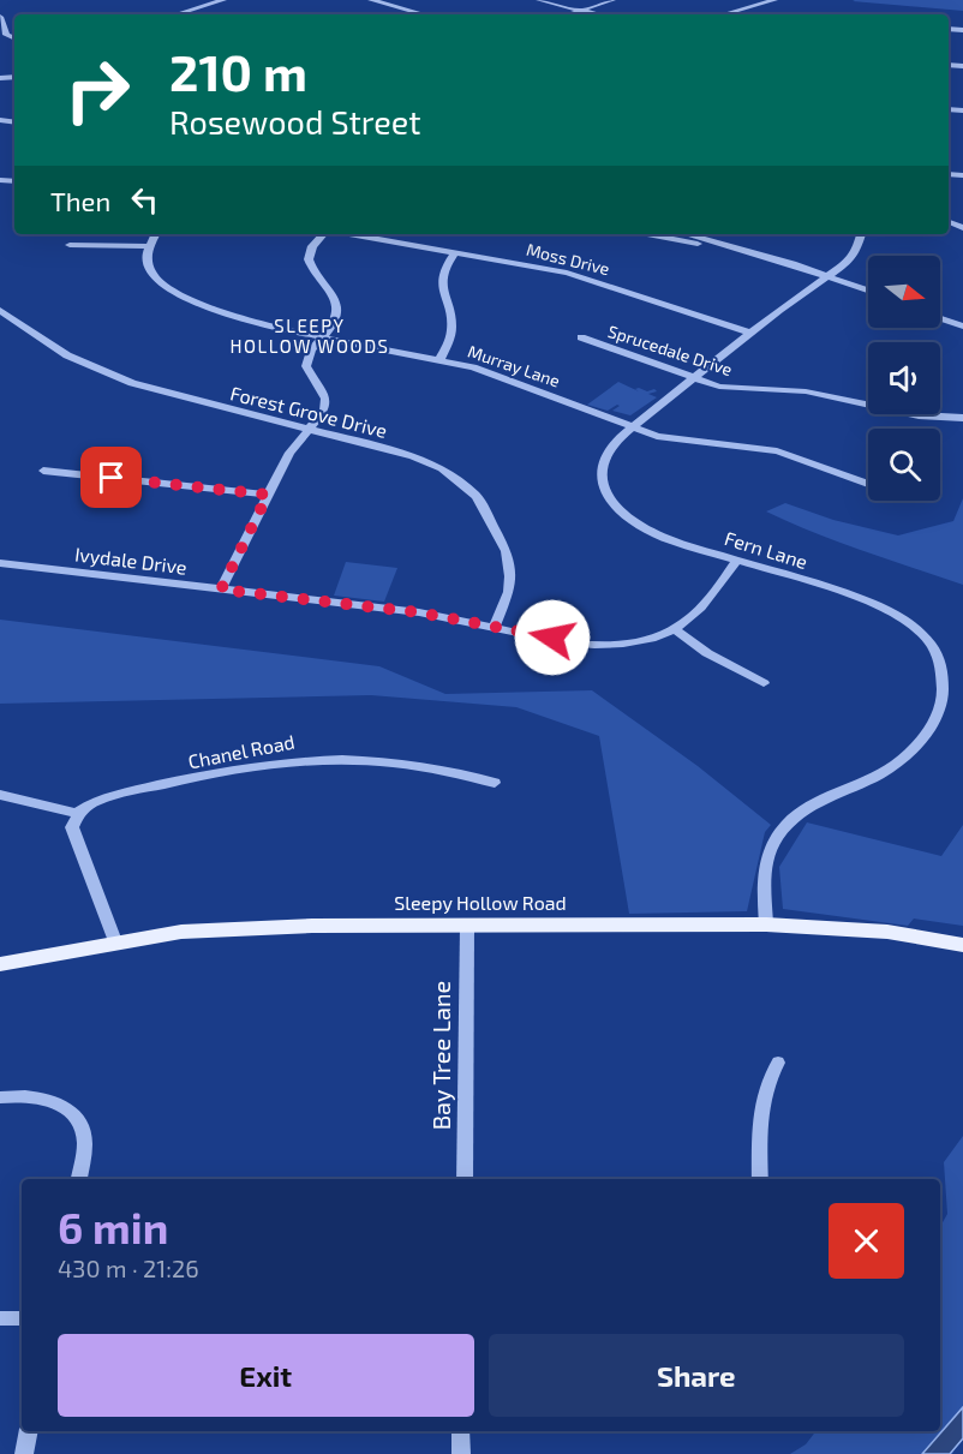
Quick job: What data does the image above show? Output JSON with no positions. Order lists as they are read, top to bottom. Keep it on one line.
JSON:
{"streets":{"main road":["Sleepy Hollow Road"],"street":["Moss Drive","Sprucedale Drive","Murray Lane","Forest Grove Drive","Fern Lane","Ivydale Drive","Chanel Road","Bay Tree Lane"]},"crossings":[["Moss Drive","Fern Lane"],["Sprucedale Drive","Fern Lane"],["Murray Lane","Fern Lane"],["Forest Grove Drive","Ivydale Drive"],["Fern Lane","Ivydale Drive"],["Fern Lane","Sleepy Hollow Road"],["Sleepy Hollow Road","Bay Tree Lane"]],"districts":["SLEEPY HOLLOW WOODS"],"north":"right","page":{"turn":["210 m","Rosewood Street"],"then":"Then","heading":["6 min","430 m · 21:26"],"buttons":["Exit","Share"]}}
